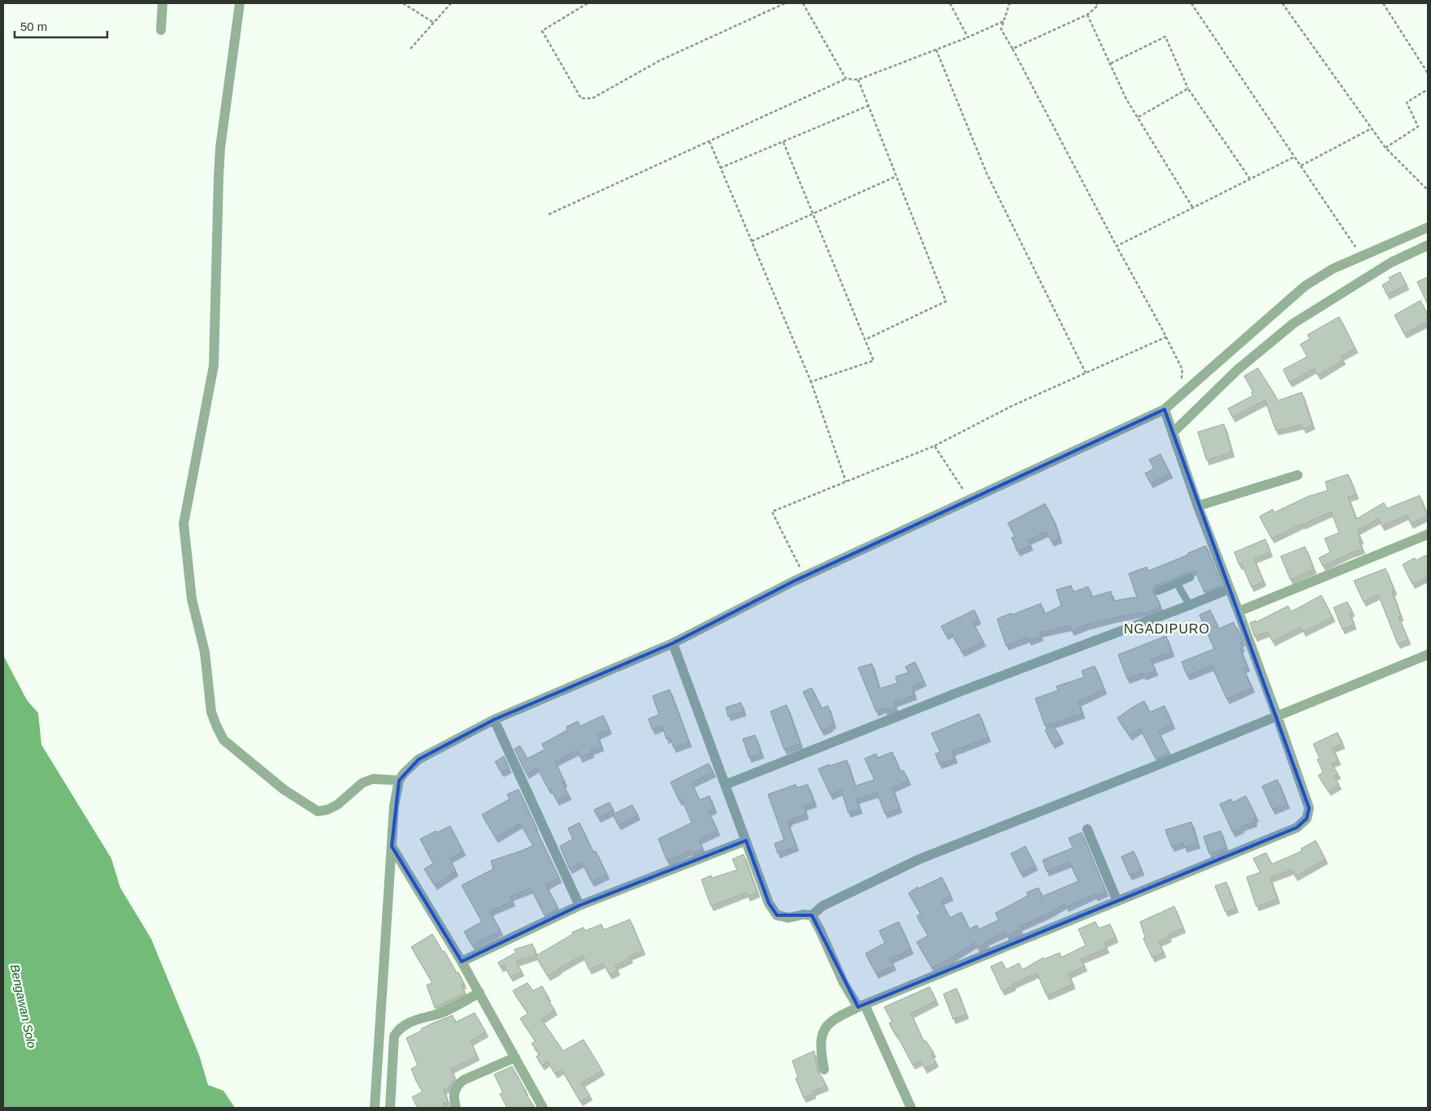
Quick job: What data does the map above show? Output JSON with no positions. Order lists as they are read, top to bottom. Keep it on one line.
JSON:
{"districts":["NGADIPURO"],"water":["Bengawan Solo"],"scale_bar":"50 m"}
